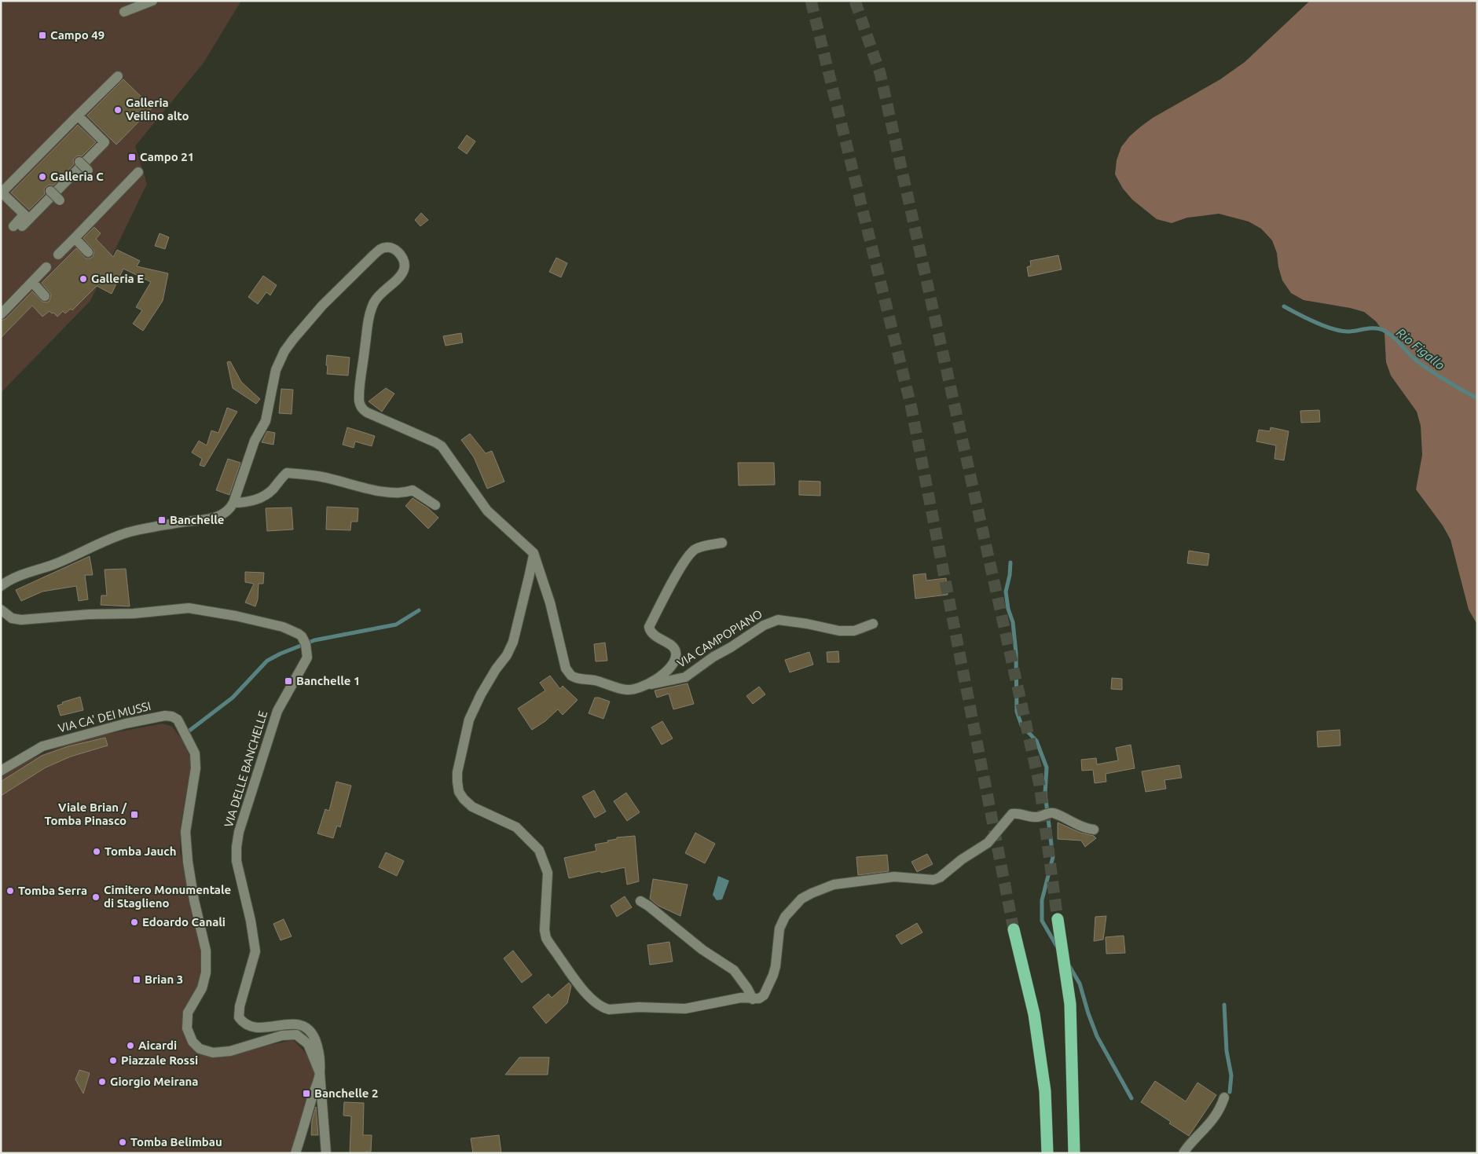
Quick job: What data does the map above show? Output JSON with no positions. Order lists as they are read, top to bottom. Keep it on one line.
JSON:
{"streets":{"street":["VIA CAMPOPIANO","VIA CA' DEI MUSSI","VIA DELLE BANCHELLE"]},"crossings":[["VIA CA' DEI MUSSI","VIA DELLE BANCHELLE"]],"water":["Rio Figallo"],"places":{"transit":["Campo 49","Campo 21","Banchelle","Banchelle 1","Viale Brian / Tomba Pinasco","Brian 3","Banchelle 2"],"other":["Galleria Veilino alto","Galleria C","Galleria E","Tomba Jauch","Tomba Serra","Cimitero Monumentale di Staglieno","Edoardo Canali","Aicardi","Piazzale Rossi","Giorgio Meirana","Tomba Belimbau"]}}
